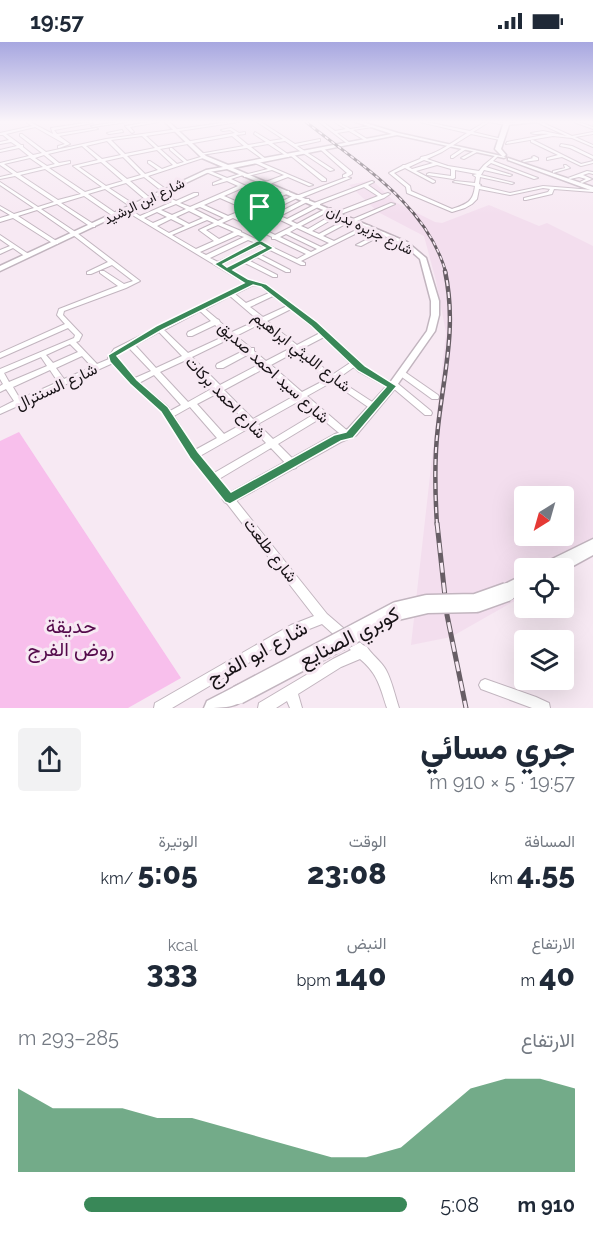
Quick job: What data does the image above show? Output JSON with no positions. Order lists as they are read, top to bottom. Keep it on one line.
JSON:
{"streets":{"main road":["كوبري الصنايع"],"street":["شارع ابن الرشيد","شارع جزيره بدران","شارع الليثي ابراهيم","شارع سيد احمد صديق","شارع السنترال","شارع احمد بركات","شارع طلعت","شارع ابو الفرج"]},"crossings":[["شارع ابن الرشيد","شارع جزيره بدران"],["شارع جزيره بدران","شارع الليثي ابراهيم"],["شارع جزيره بدران","شارع سيد احمد صديق"],["شارع السنترال","شارع طلعت"],["شارع طلعت","شارع ابو الفرج"]],"parks":["حديقة روض الفرج"],"north":"bottom left","page":{"status":"19:57","heading":["جري مسائي","19:57 · 5 × 910 m"],"stats":[["المسافة","4.55 km"],["الوقت","23:08"],["الوتيرة","5:05 /km"],["الارتفاع","40 m"],["النبض","140 bpm"],["kcal","333"]],"chart":["الارتفاع","285–293 m"],"list":[{"name":"910 m","note":"5:08"}]}}
